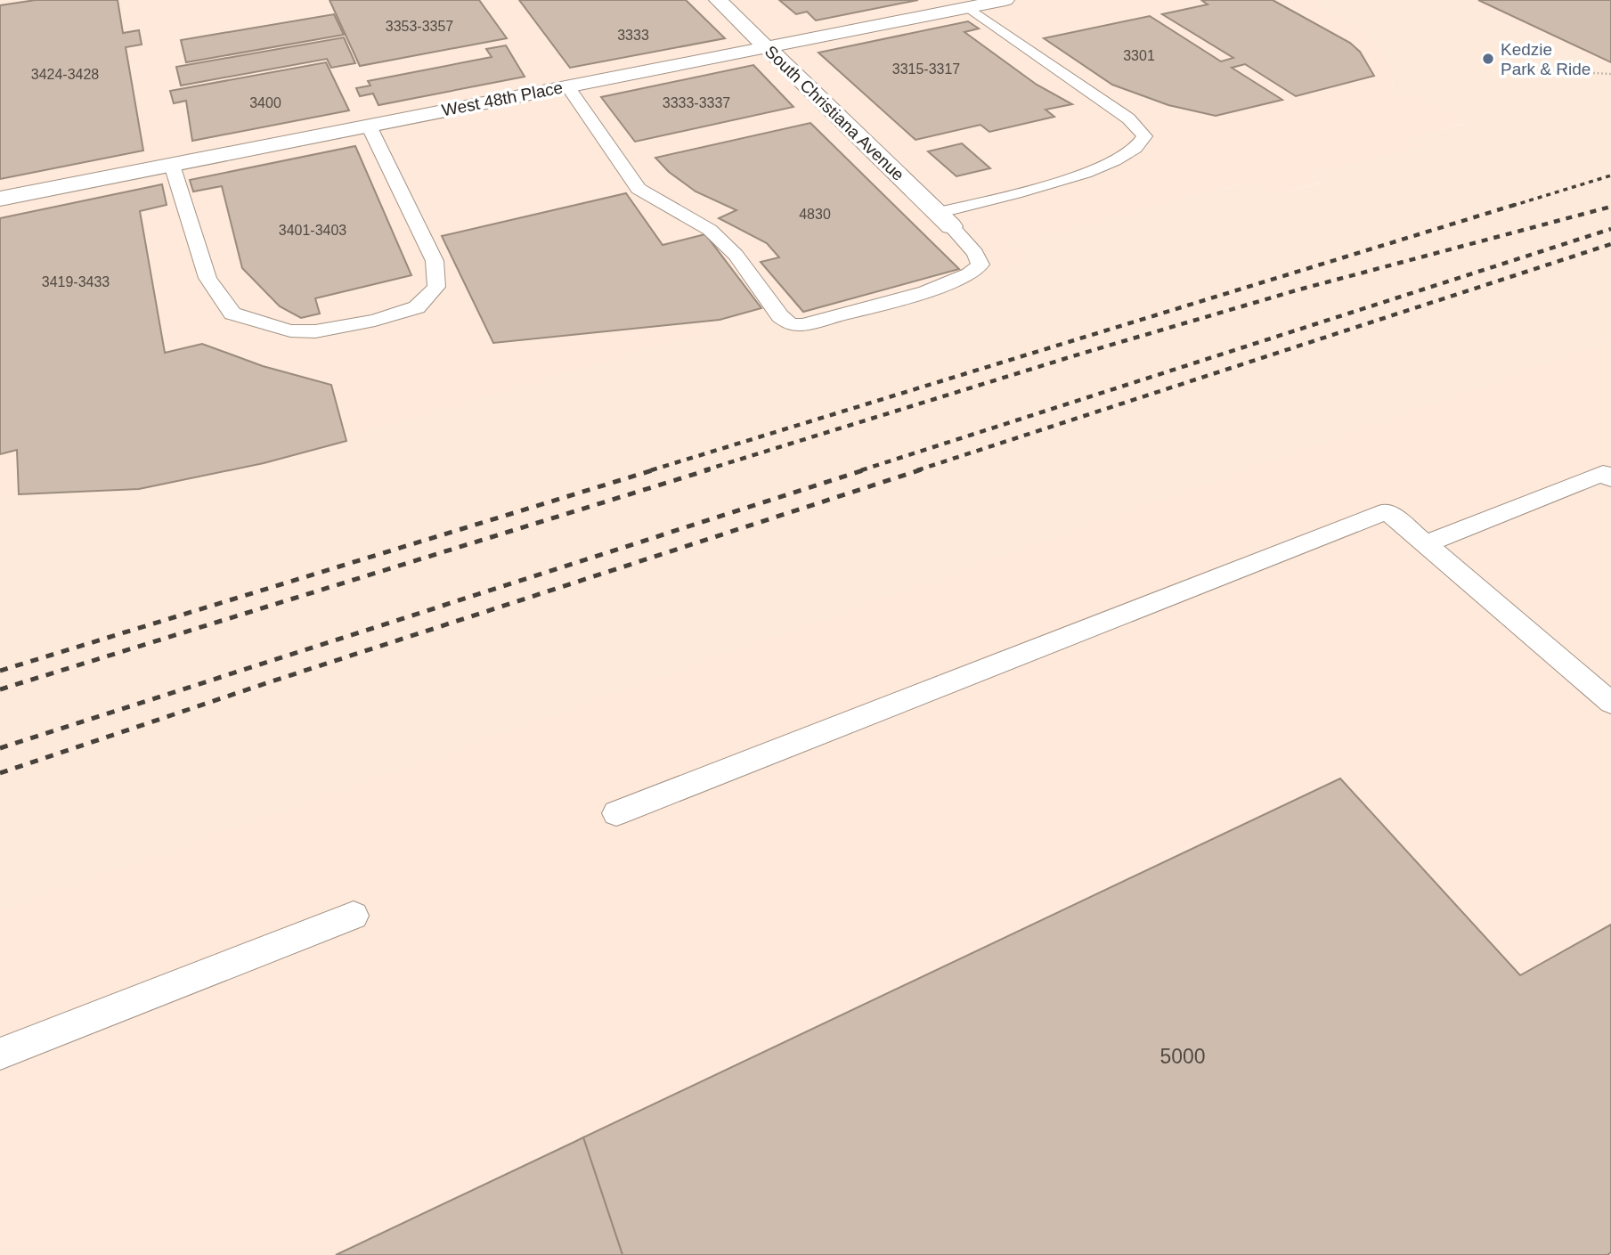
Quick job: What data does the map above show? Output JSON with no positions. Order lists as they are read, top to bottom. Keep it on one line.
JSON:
{"streets":{"street":["West 48th Place","South Christiana Avenue"]},"crossings":[["West 48th Place","South Christiana Avenue"]],"places":["Kedzie Park & Ride"],"house_numbers":["3353-3357","3333","3301","3315-3317","3424-3428","3400","3333-3337","4830","3401-3403","3419-3433","5000"]}
